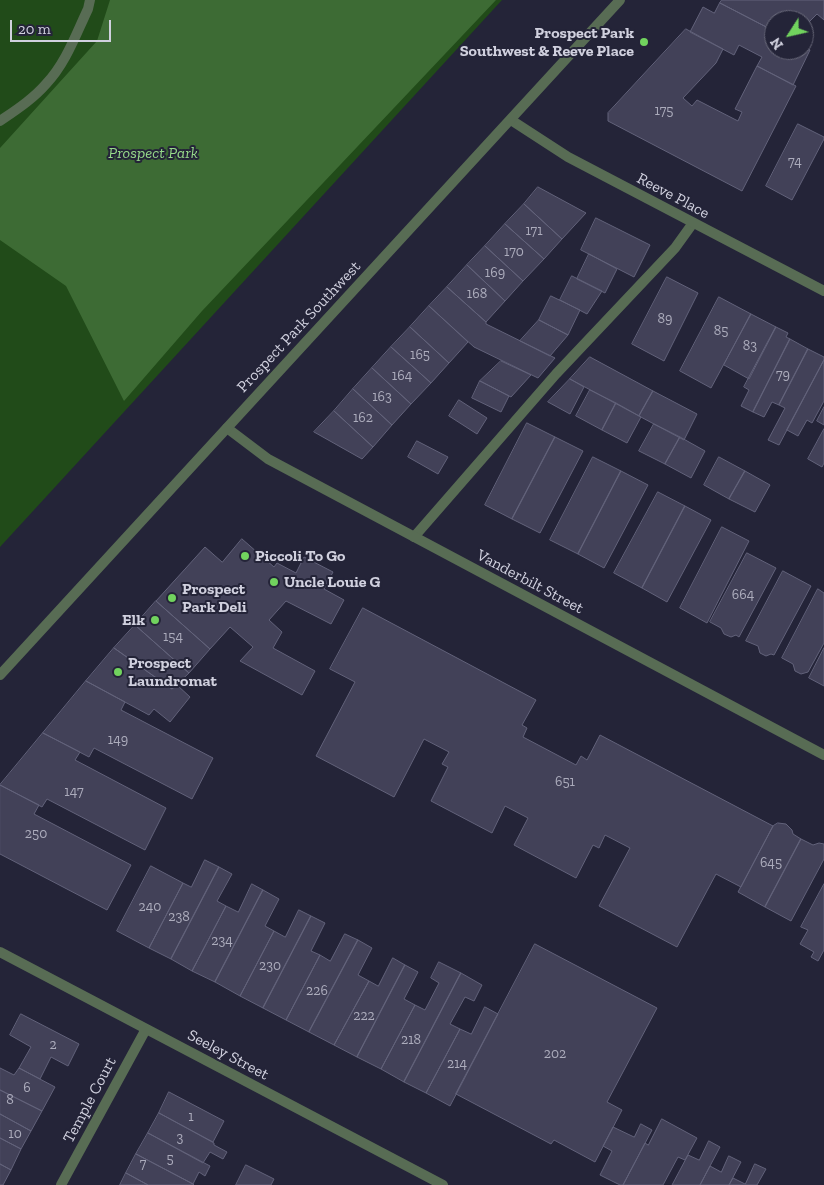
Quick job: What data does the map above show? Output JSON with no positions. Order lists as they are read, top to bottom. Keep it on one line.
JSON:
{"streets":{"street":["Reeve Place","Prospect Park Southwest","Vanderbilt Street","Seeley Street","Temple Court"]},"crossings":[["Reeve Place","Prospect Park Southwest"],["Prospect Park Southwest","Vanderbilt Street"],["Seeley Street","Temple Court"]],"parks":["Prospect Park"],"places":["Prospect Park Southwest & Reeve Place","Piccoli To Go","Uncle Louie G","Prospect Park Deli","Elk","Prospect Laundromat"],"house_numbers":["175","74","171","170","169","168","89","85","83","165","79","164","163","162","664","154","149","651","147","250","645","240","238","234","230","226","222","218","2","202","214","6","8","1","10","3","5","7"],"scale_bar":"20 m","north":"bottom left"}
